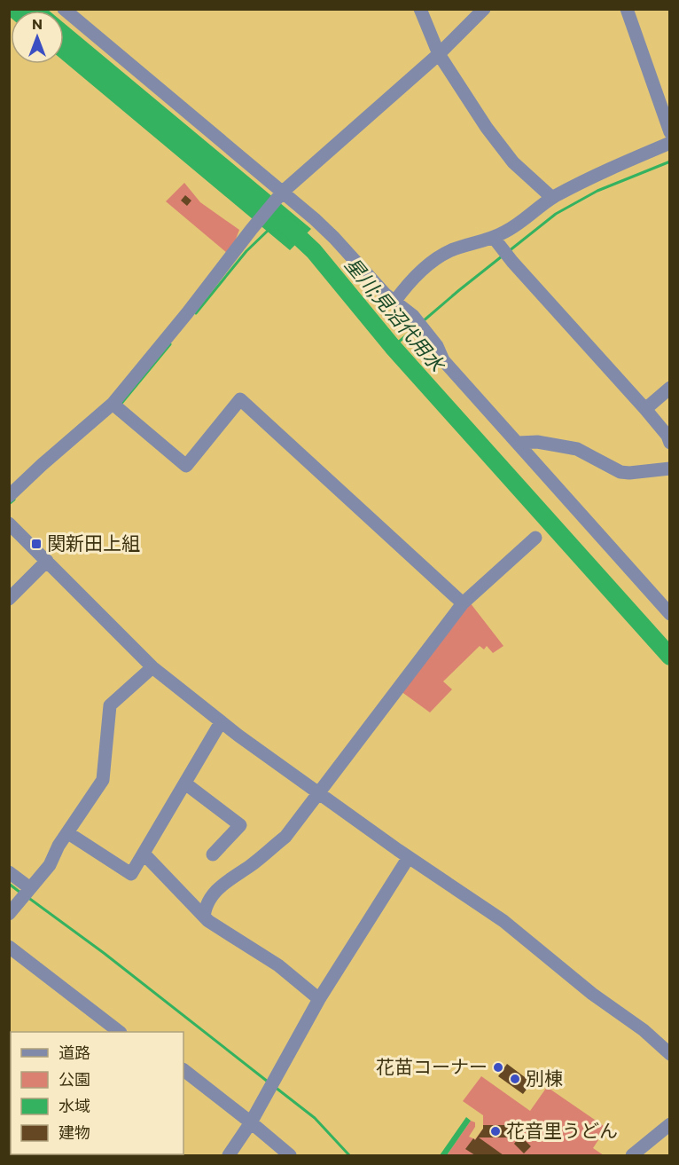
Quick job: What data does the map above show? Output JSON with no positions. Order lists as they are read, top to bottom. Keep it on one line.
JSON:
{"water":["星川;見沼代用水"],"places":{"transit":["関新田上組"],"other":["花苗コーナー","別棟","花音里うどん"]},"legend":["道路","公園","水域","建物"],"north":"top"}
